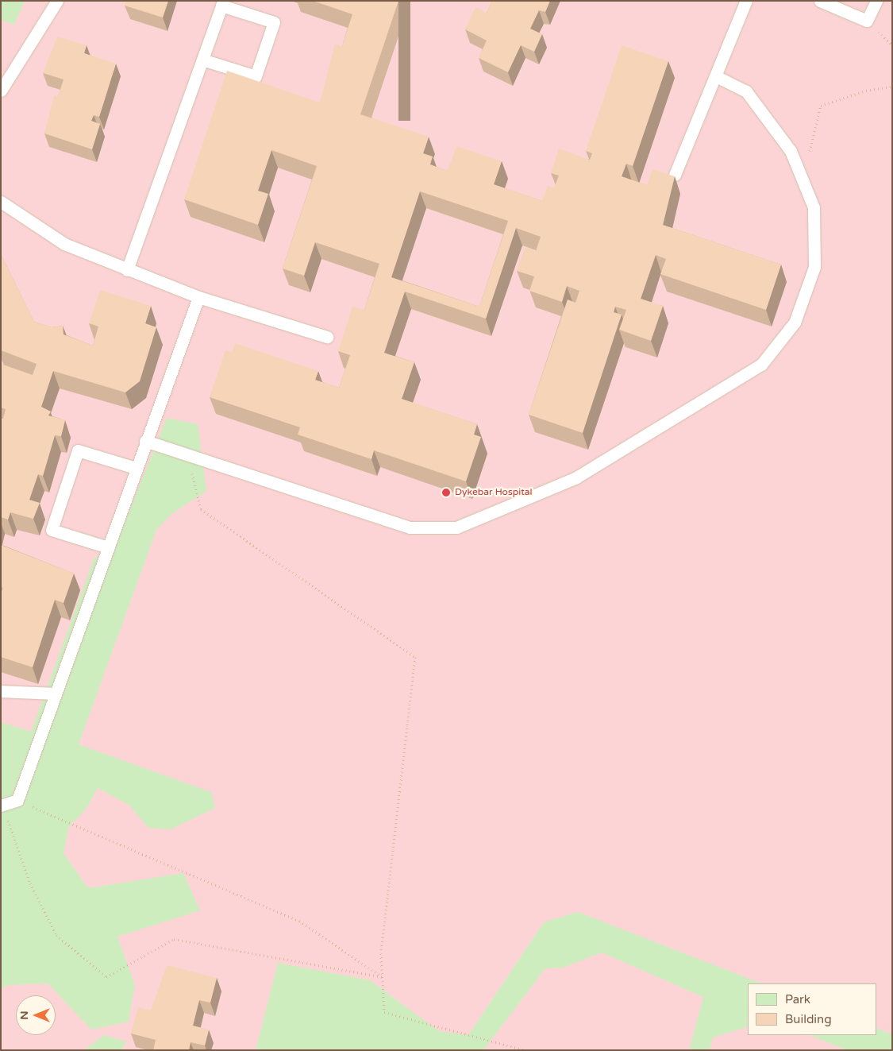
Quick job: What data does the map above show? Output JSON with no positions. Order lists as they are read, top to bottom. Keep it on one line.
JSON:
{"places":["Dykebar Hospital"],"legend":["Park","Building"],"north":"left"}
